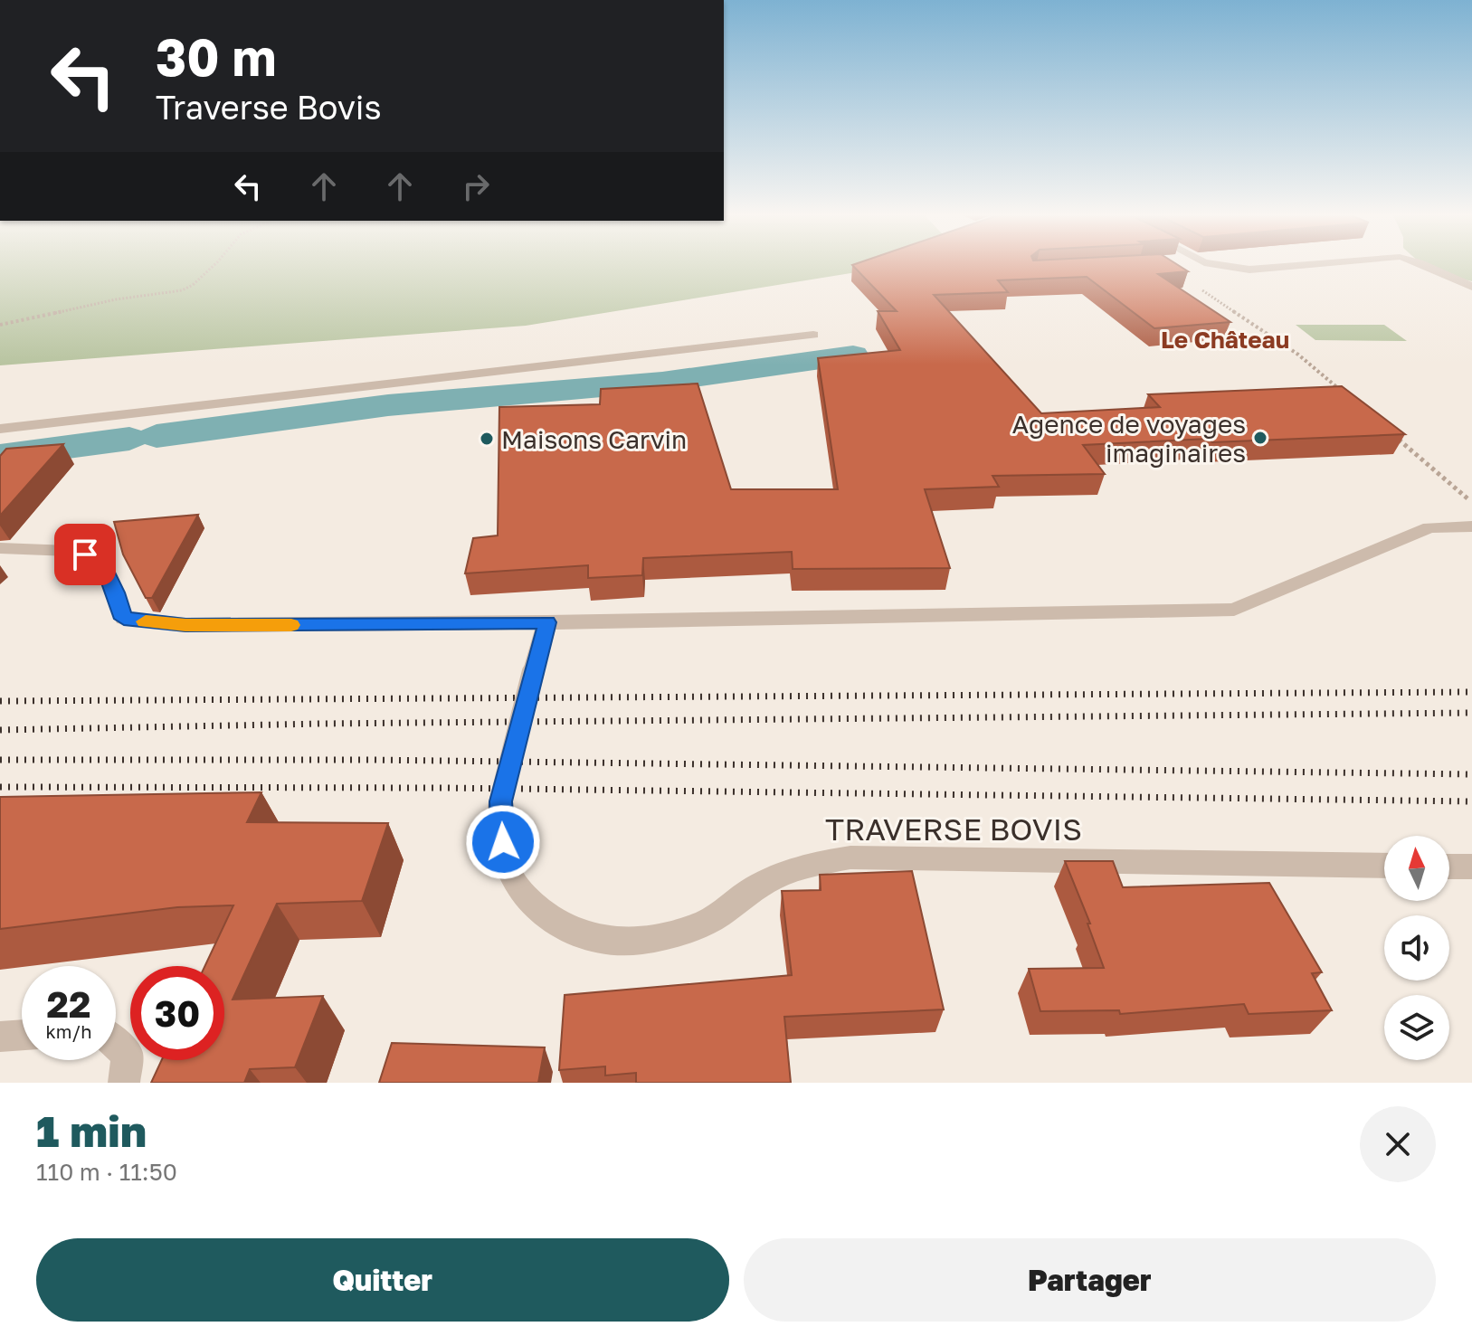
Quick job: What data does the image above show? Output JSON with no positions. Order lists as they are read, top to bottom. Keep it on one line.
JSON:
{"streets":{"street":["TRAVERSE BOVIS"]},"districts":["Le Château"],"places":["Agence de voyages imaginaires","Maisons Carvin"],"north":"top","page":{"turn":["30 m","Traverse Bovis"],"speed":"22 km/h","limit":"30","heading":["1 min","110 m · 11:50"],"buttons":["Quitter","Partager"]}}
